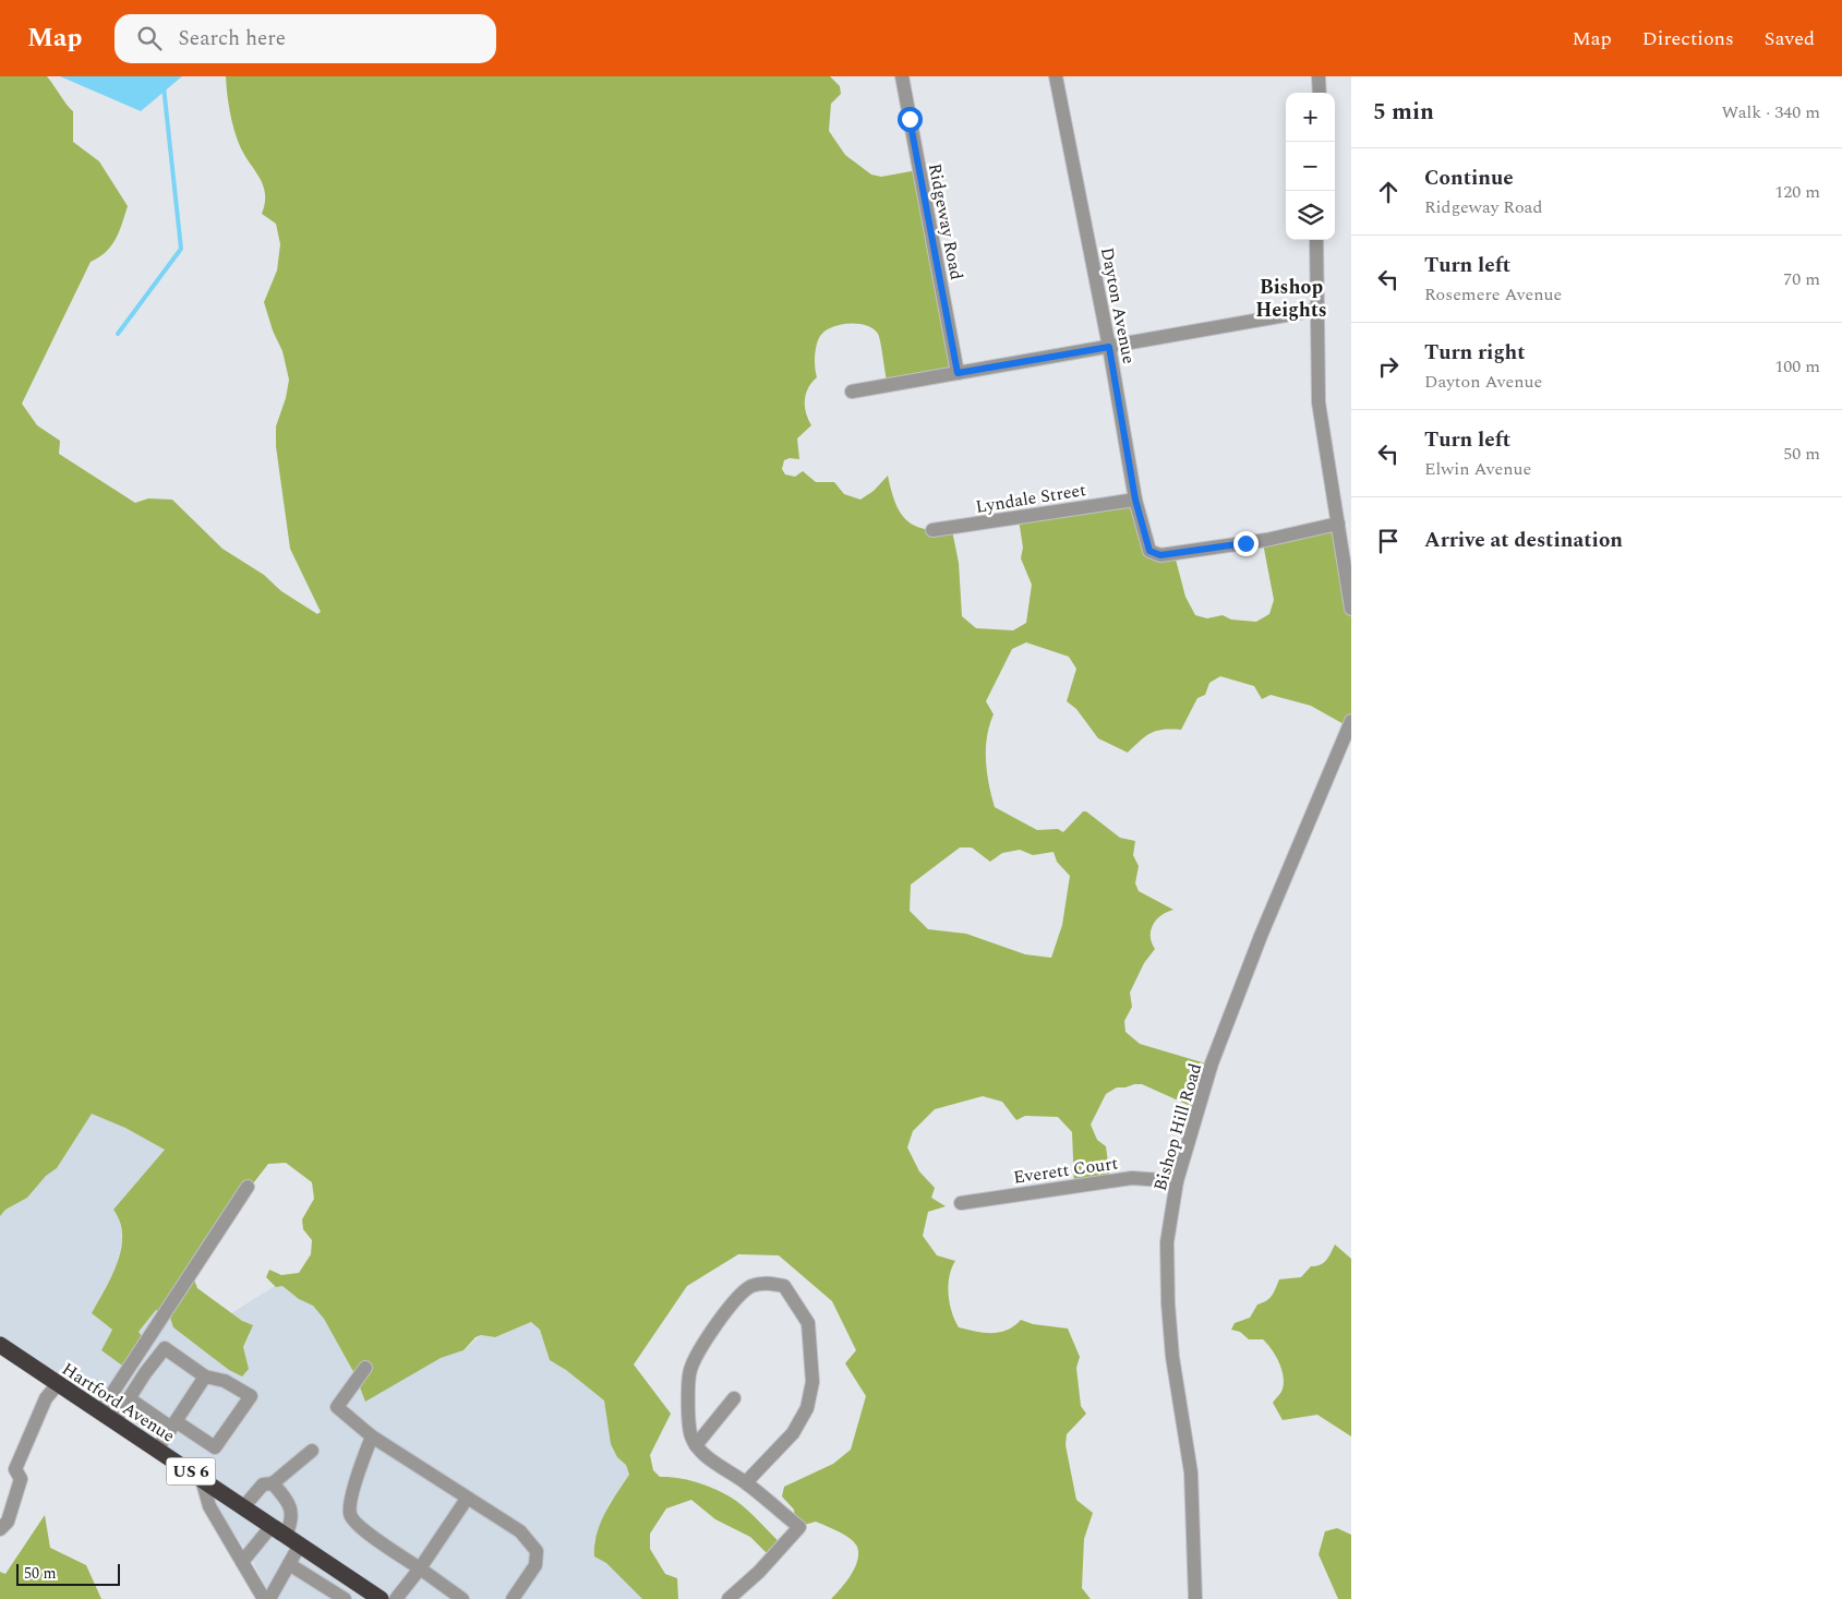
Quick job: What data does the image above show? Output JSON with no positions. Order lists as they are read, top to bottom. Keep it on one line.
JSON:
{"streets":{"highway":["Hartford Avenue","US 6"],"street":["Ridgeway Road","Dayton Avenue","Lyndale Street","Bishop Hill Road","Everett Court"]},"crossings":[["Dayton Avenue","Lyndale Street"],["Bishop Hill Road","Everett Court"]],"districts":["Bishop Heights"],"scale_bar":"50 m","page":{"header":"Map","search":"Search here","nav":["Map","Directions","Saved"],"heading":["5 min","Walk · 340 m"],"map_buttons":["+","−"],"list":[["Continue","Ridgeway Road","120 m"],["Turn left","Rosemere Avenue","70 m"],["Turn right","Dayton Avenue","100 m"],["Turn left","Elwin Avenue","50 m"],"Arrive at destination"],"scale":"50 m"}}
